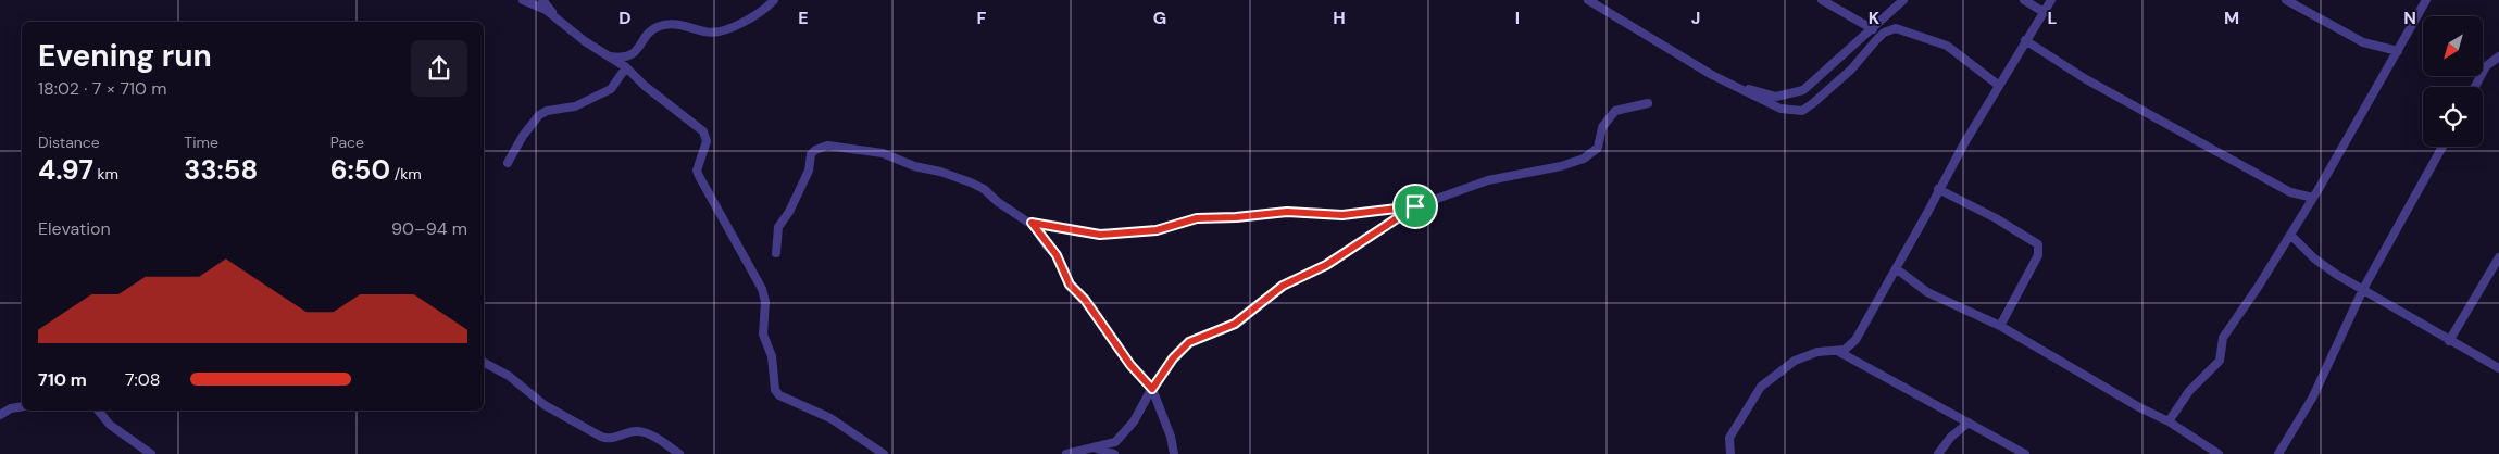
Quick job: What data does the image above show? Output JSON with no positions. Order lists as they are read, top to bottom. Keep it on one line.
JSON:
{"north":"bottom left","page":{"heading":["Evening run","18:02 · 7 × 710 m"],"stats":[["Distance","4.97 km"],["Time","33:58"],["Pace","6:50 /km"]],"chart":["Elevation","90–94 m"],"list":[{"name":"710 m","note":"7:08"}]},"grid":{"columns":["D","E","F","G","H","I","J","K","L","M","N"]}}
